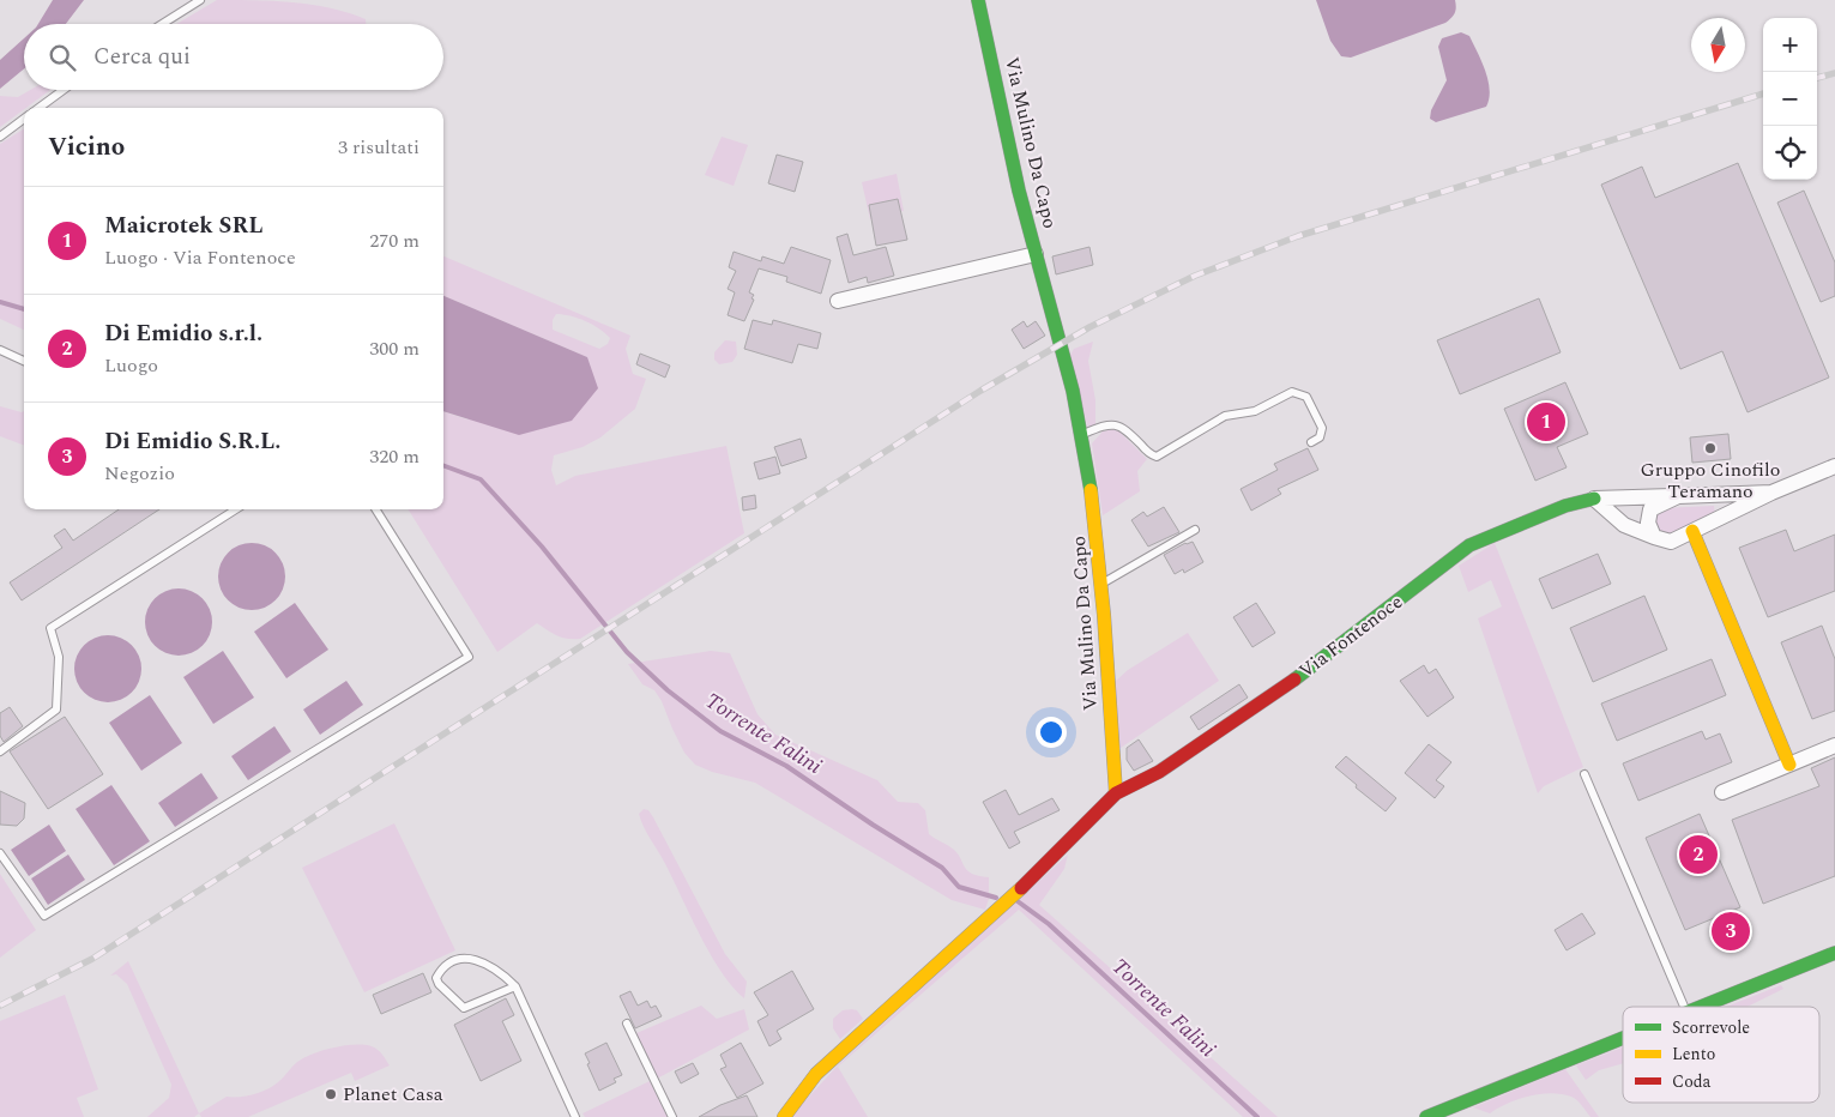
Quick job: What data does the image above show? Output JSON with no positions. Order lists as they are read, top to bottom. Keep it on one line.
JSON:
{"streets":{"street":["Via Mulino Da Capo","Via Fontenoce"]},"crossings":[["Via Mulino Da Capo","Via Fontenoce"]],"water":["Torrente Falini"],"places":["Gruppo Cinofilo Teramano","Planet Casa"],"legend":["Scorrevole","Lento","Coda"],"north":"bottom","page":{"map_buttons":["+","−"],"search":"Cerca qui","heading":["Vicino","3 risultati"],"list":[{"mark":"1","name":"Maicrotek SRL","note":"Luogo · Via Fontenoce","value":"270 m"},{"mark":"2","name":"Di Emidio s.r.l.","note":"Luogo","value":"300 m"},{"mark":"3","name":"Di Emidio S.R.L.","note":"Negozio","value":"320 m"}],"pins":["1","2","3"]}}
